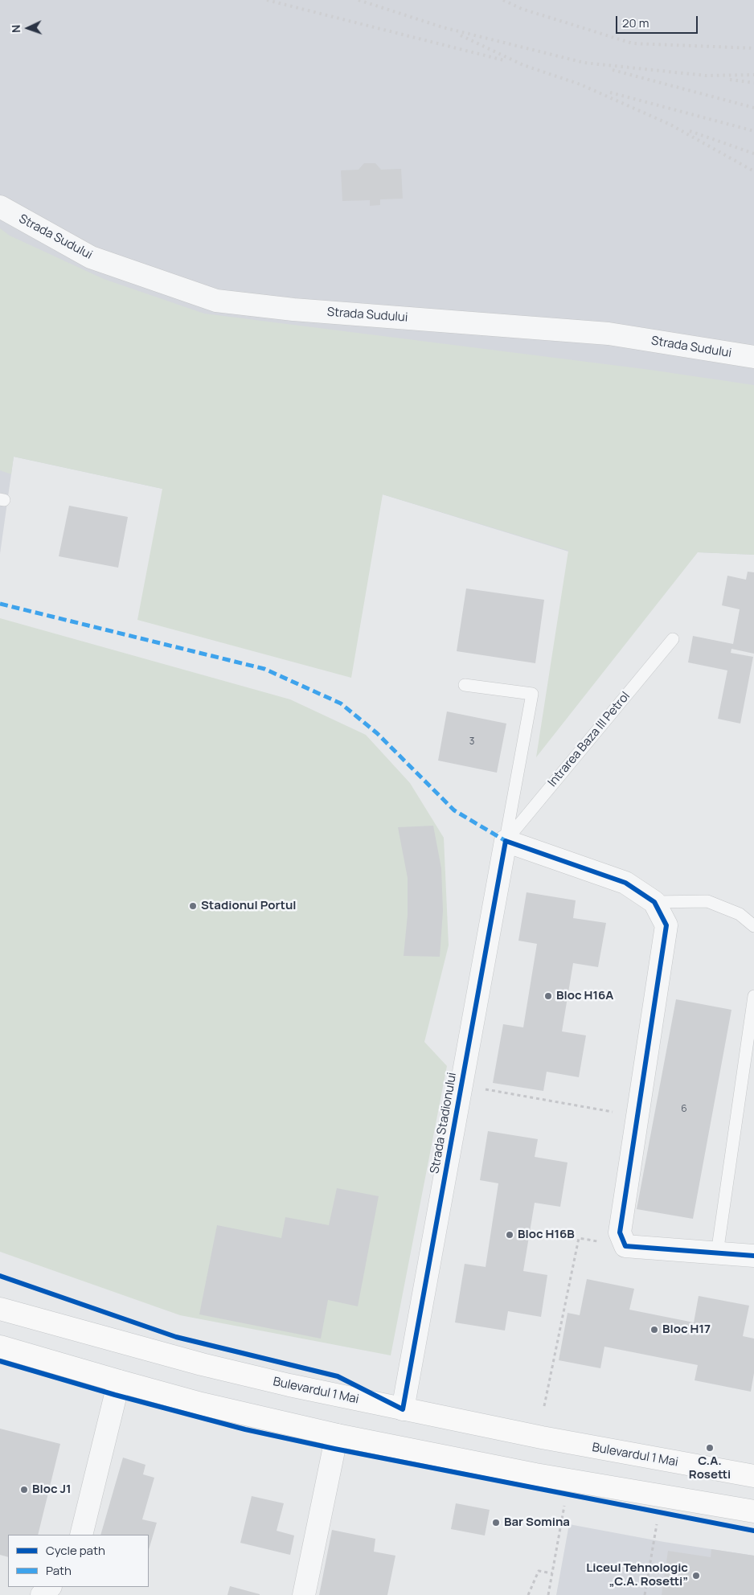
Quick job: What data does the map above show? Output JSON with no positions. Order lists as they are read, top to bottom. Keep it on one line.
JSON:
{"streets":{"main road":["Bulevardul 1 Mai"],"street":["Strada Sudului","Strada Stadionului"],"lane":["Intrarea Baza III Petrol"]},"crossings":[["Intrarea Baza III Petrol","Strada Stadionului"],["Strada Stadionului","Bulevardul 1 Mai"]],"places":["Stadionul Portul","Bloc H16A","Bloc H16B","Bloc H17","C.A. Rosetti","Bloc J1","Bar Somina","Liceul Tehnologic „C.A. Rosetti”"],"house_numbers":["3","6"],"legend":["Cycle path","Path"],"scale_bar":"20 m","north":"left"}
